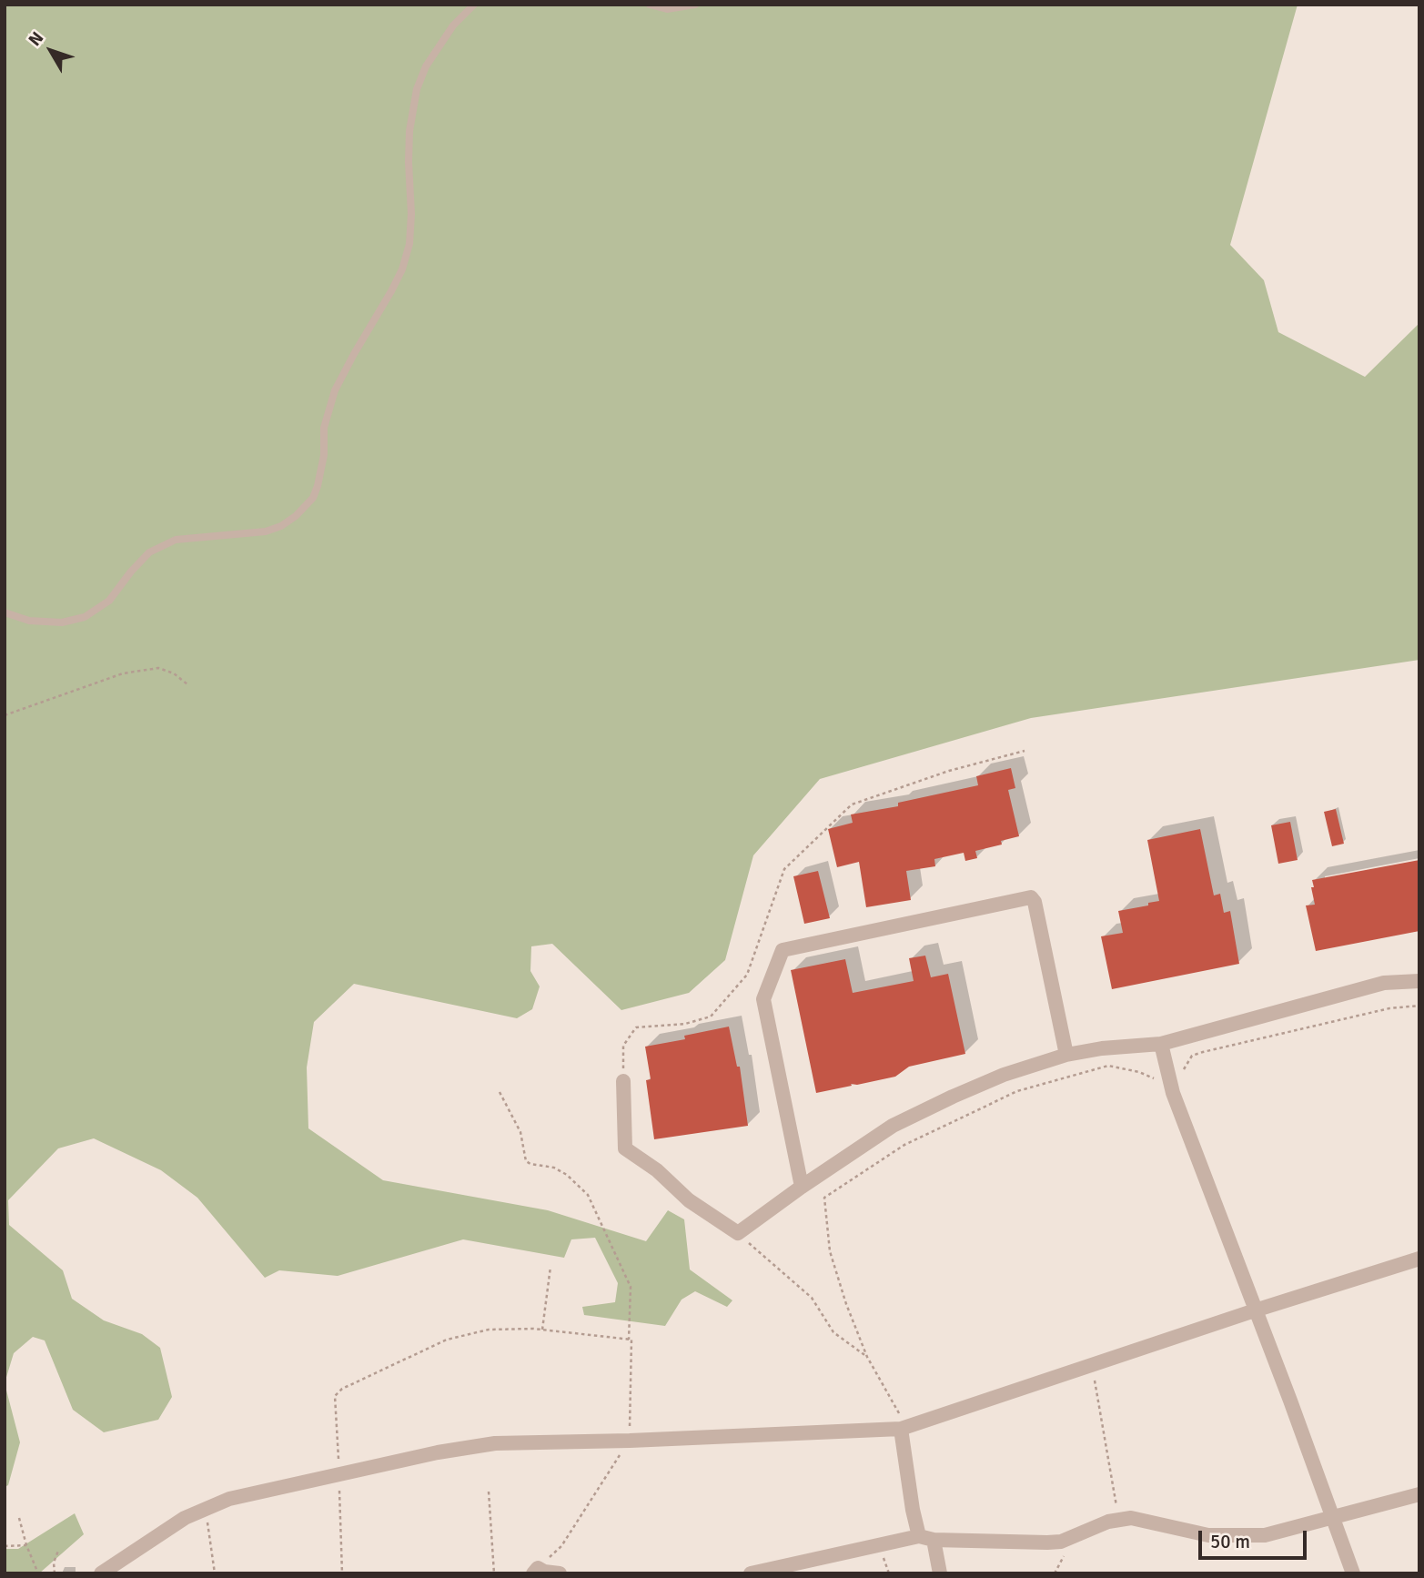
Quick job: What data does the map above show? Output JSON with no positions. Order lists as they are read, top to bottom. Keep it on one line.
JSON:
{"scale_bar":"50 m","north":"top left"}
